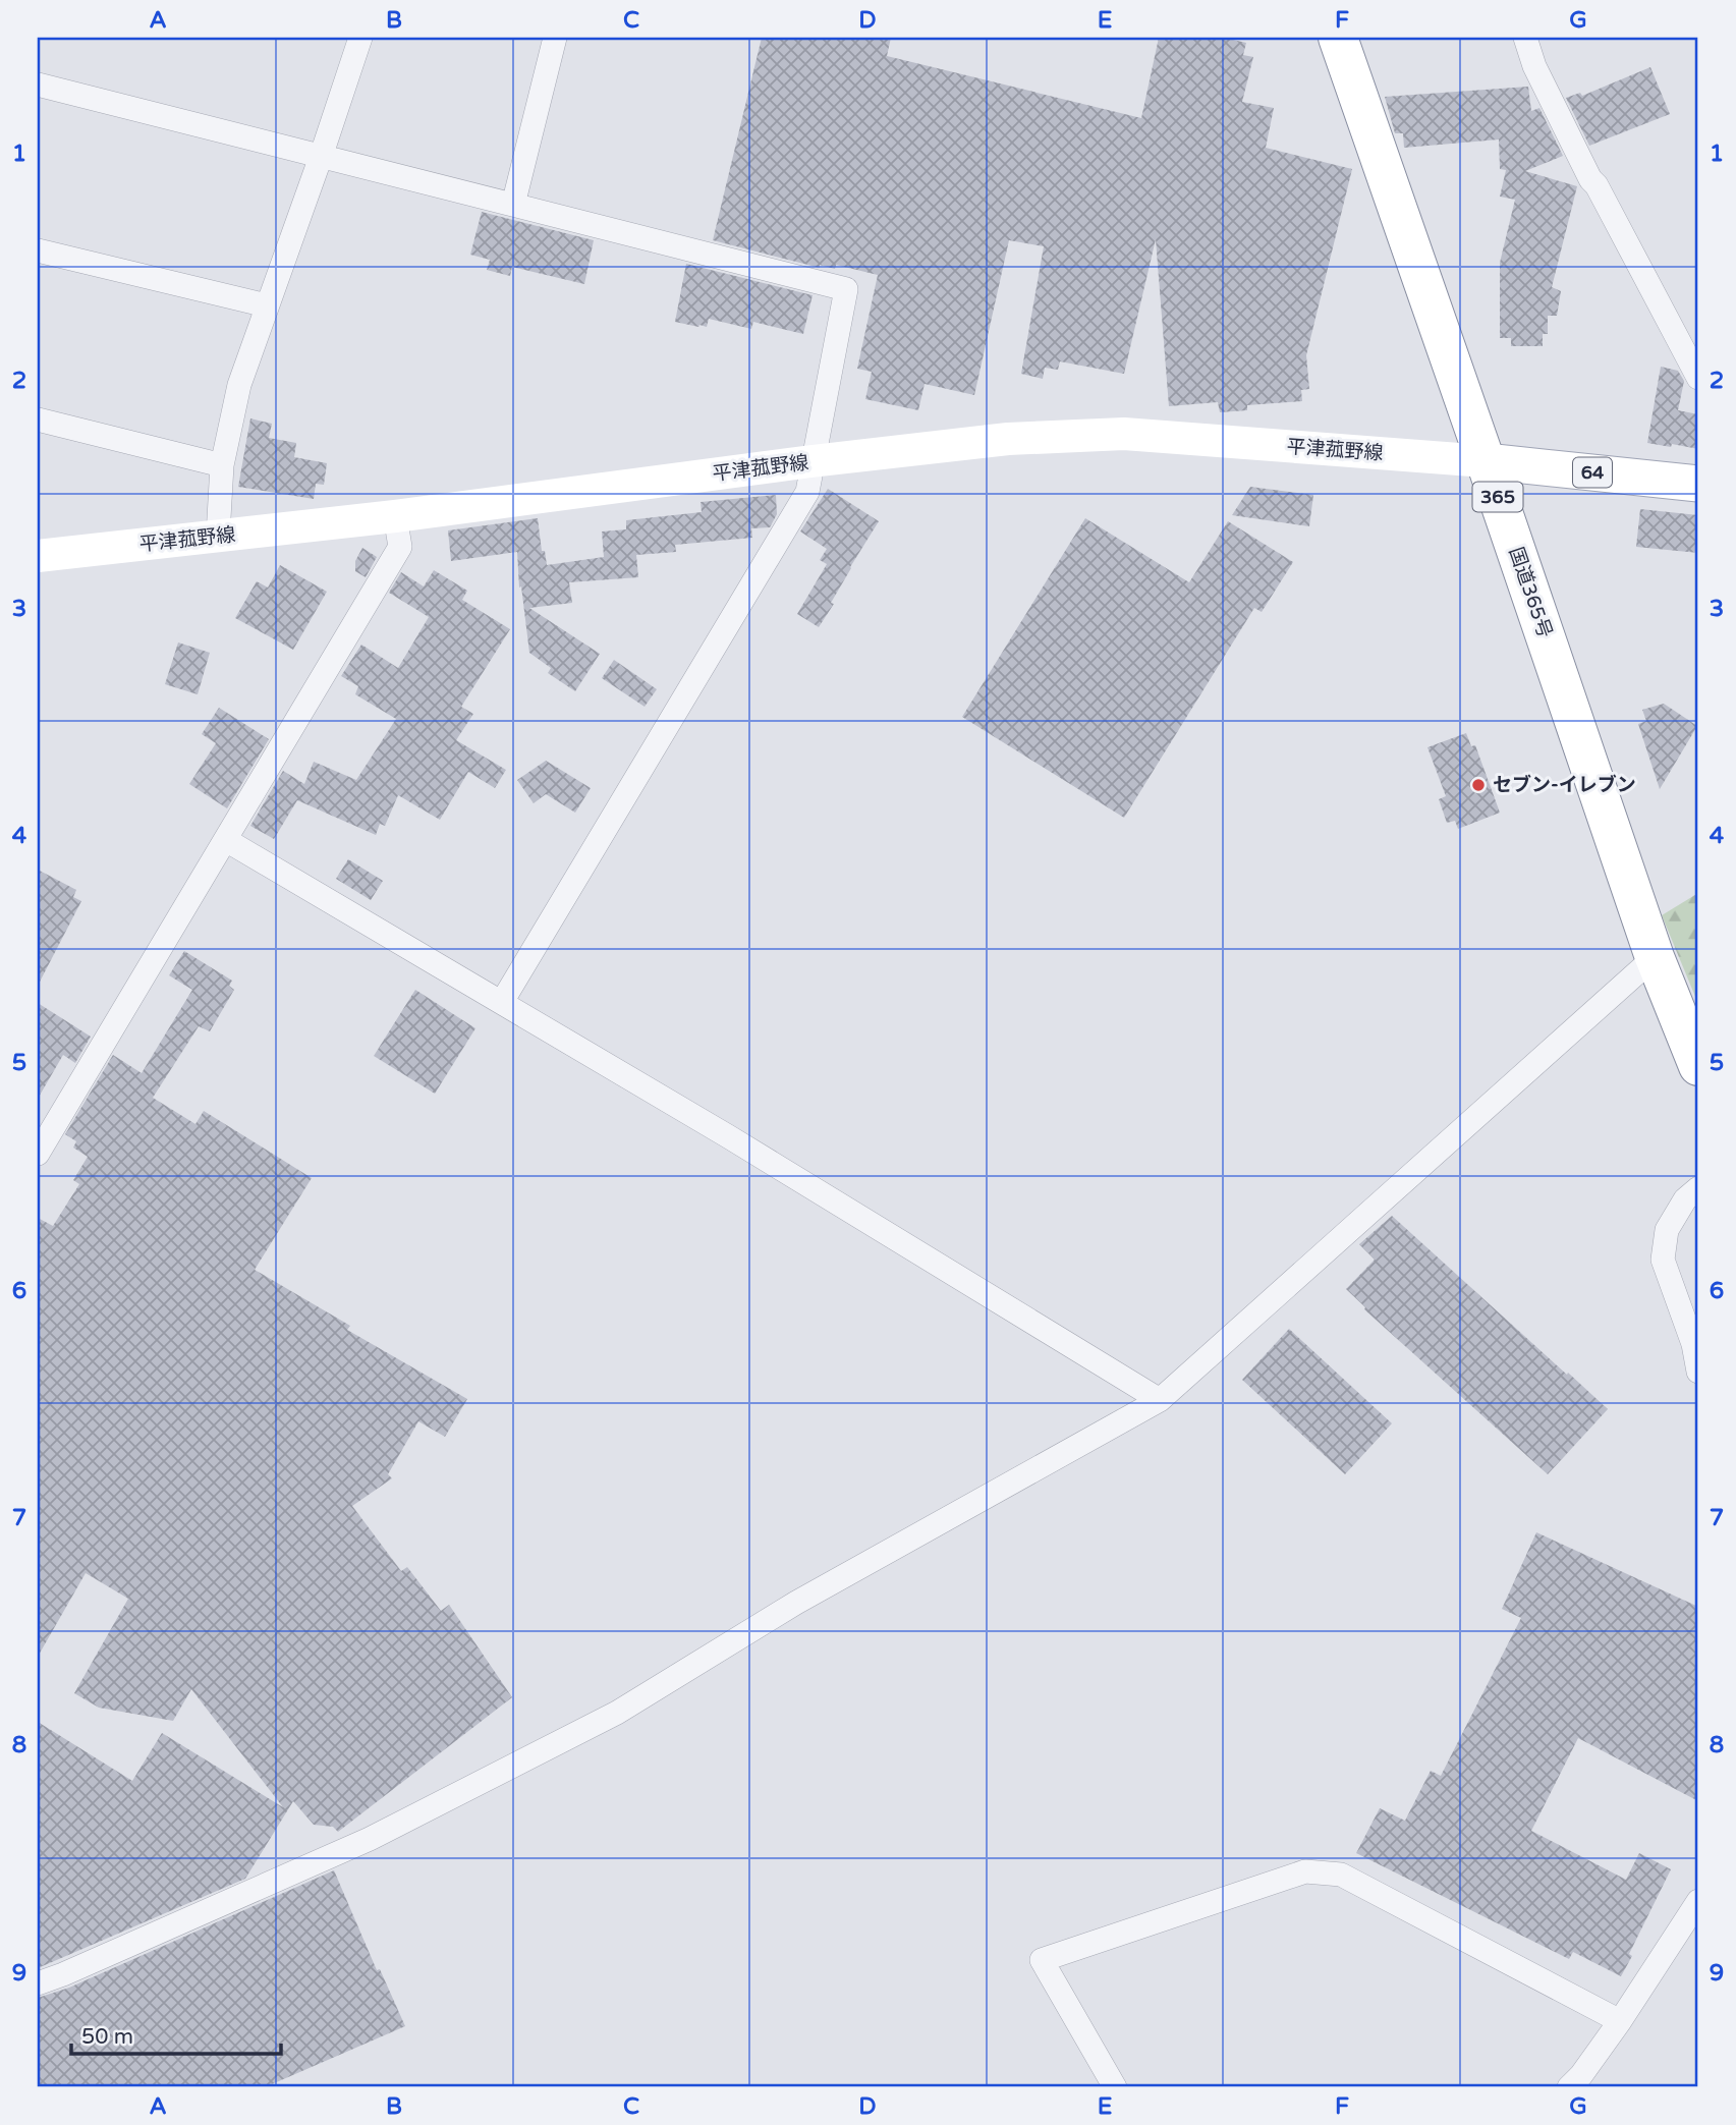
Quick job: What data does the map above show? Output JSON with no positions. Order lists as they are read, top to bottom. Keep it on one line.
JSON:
{"streets":{"highway":["365","国道365号"],"main road":["平津菰野線","64"]},"crossings":[["平津菰野線","64"],["平津菰野線","国道365号"],["64","国道365号"]],"places":["セブン-イレブン"],"scale_bar":"50 m","grid":{"columns":["A","B","C","D","E","F","G"],"rows":["1","2","3","4","5","6","7","8","9"]}}
